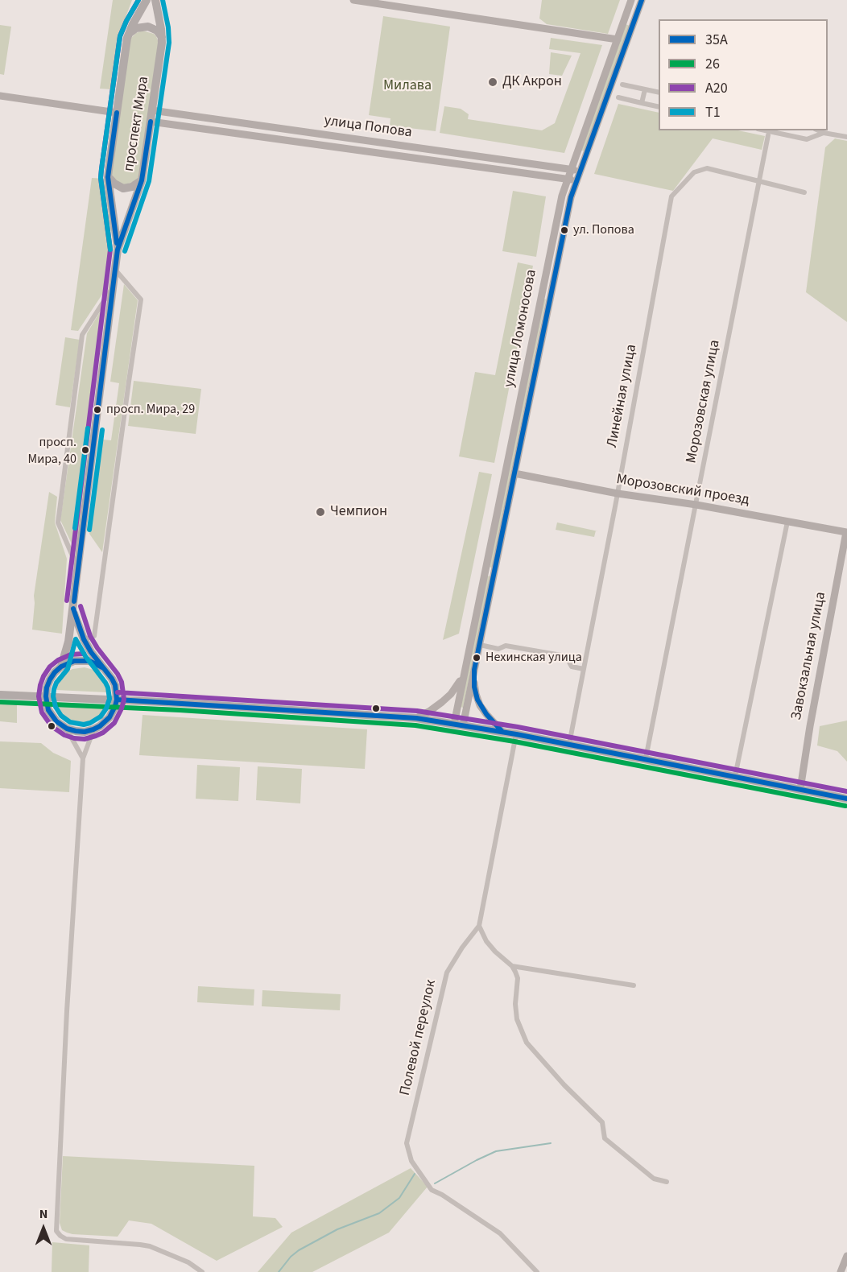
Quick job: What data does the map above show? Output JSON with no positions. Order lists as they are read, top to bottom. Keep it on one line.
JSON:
{"streets":{"main road":["проспект Мира"],"street":["улица Попова","улица Ломоносова","Линейная улица","Морозовская улица","Морозовский проезд","Завокзальная улица","Полевой переулок"]},"crossings":[["проспект Мира","улица Попова"],["улица Попова","улица Ломоносова"],["улица Ломоносова","Морозовский проезд"],["Линейная улица","Морозовская улица"],["Линейная улица","Морозовский проезд"],["Морозовская улица","Морозовский проезд"],["Морозовский проезд","Завокзальная улица"]],"parks":["Милава"],"places":["ДК Акрон","ул. Попова","просп. Мира, 29","просп. Мира, 40","Чемпион","Нехинская улица"],"lines":["transit line 35А","transit line А20","transit line Т1","transit line 26"],"legend":["35А","26","А20","Т1"],"north":"top"}
